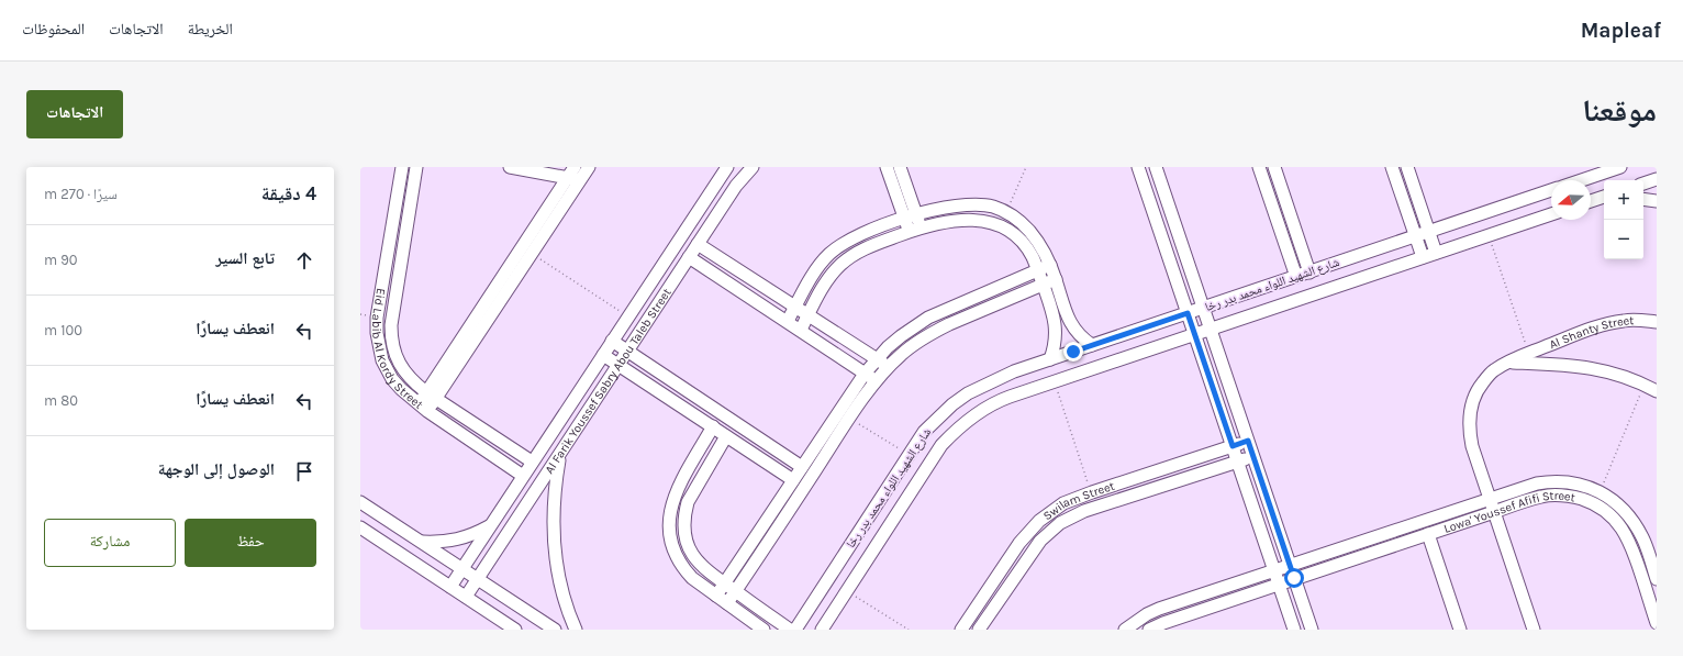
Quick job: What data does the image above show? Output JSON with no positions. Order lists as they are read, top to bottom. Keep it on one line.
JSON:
{"streets":{"street":["شارع الشهيد اللواء محمد بدر رخا","Al Shanty Street","Eid Labib Al Kordy Street","Al Farik Youssef Sabry Abou Taleb Street","Swilam Street","Lowa' Youssef Afifi Street"]},"crossings":[["Al Shanty Street","Lowa' Youssef Afifi Street"],["Eid Labib Al Kordy Street","Al Farik Youssef Sabry Abou Taleb Street"]],"north":"left","page":{"header":"Mapleaf","nav":["الخريطة","الاتجاهات","المحفوظات"],"title":"موقعنا","buttons":["الاتجاهات",["حفظ","مشاركة"]],"heading":["4 دقيقة","سيرًا · 270 m"],"map_buttons":["+","−"],"list":[["تابع السير","90 m"],["انعطف يسارًا","100 m"],["انعطف يسارًا","80 m"],"الوصول إلى الوجهة"]}}
